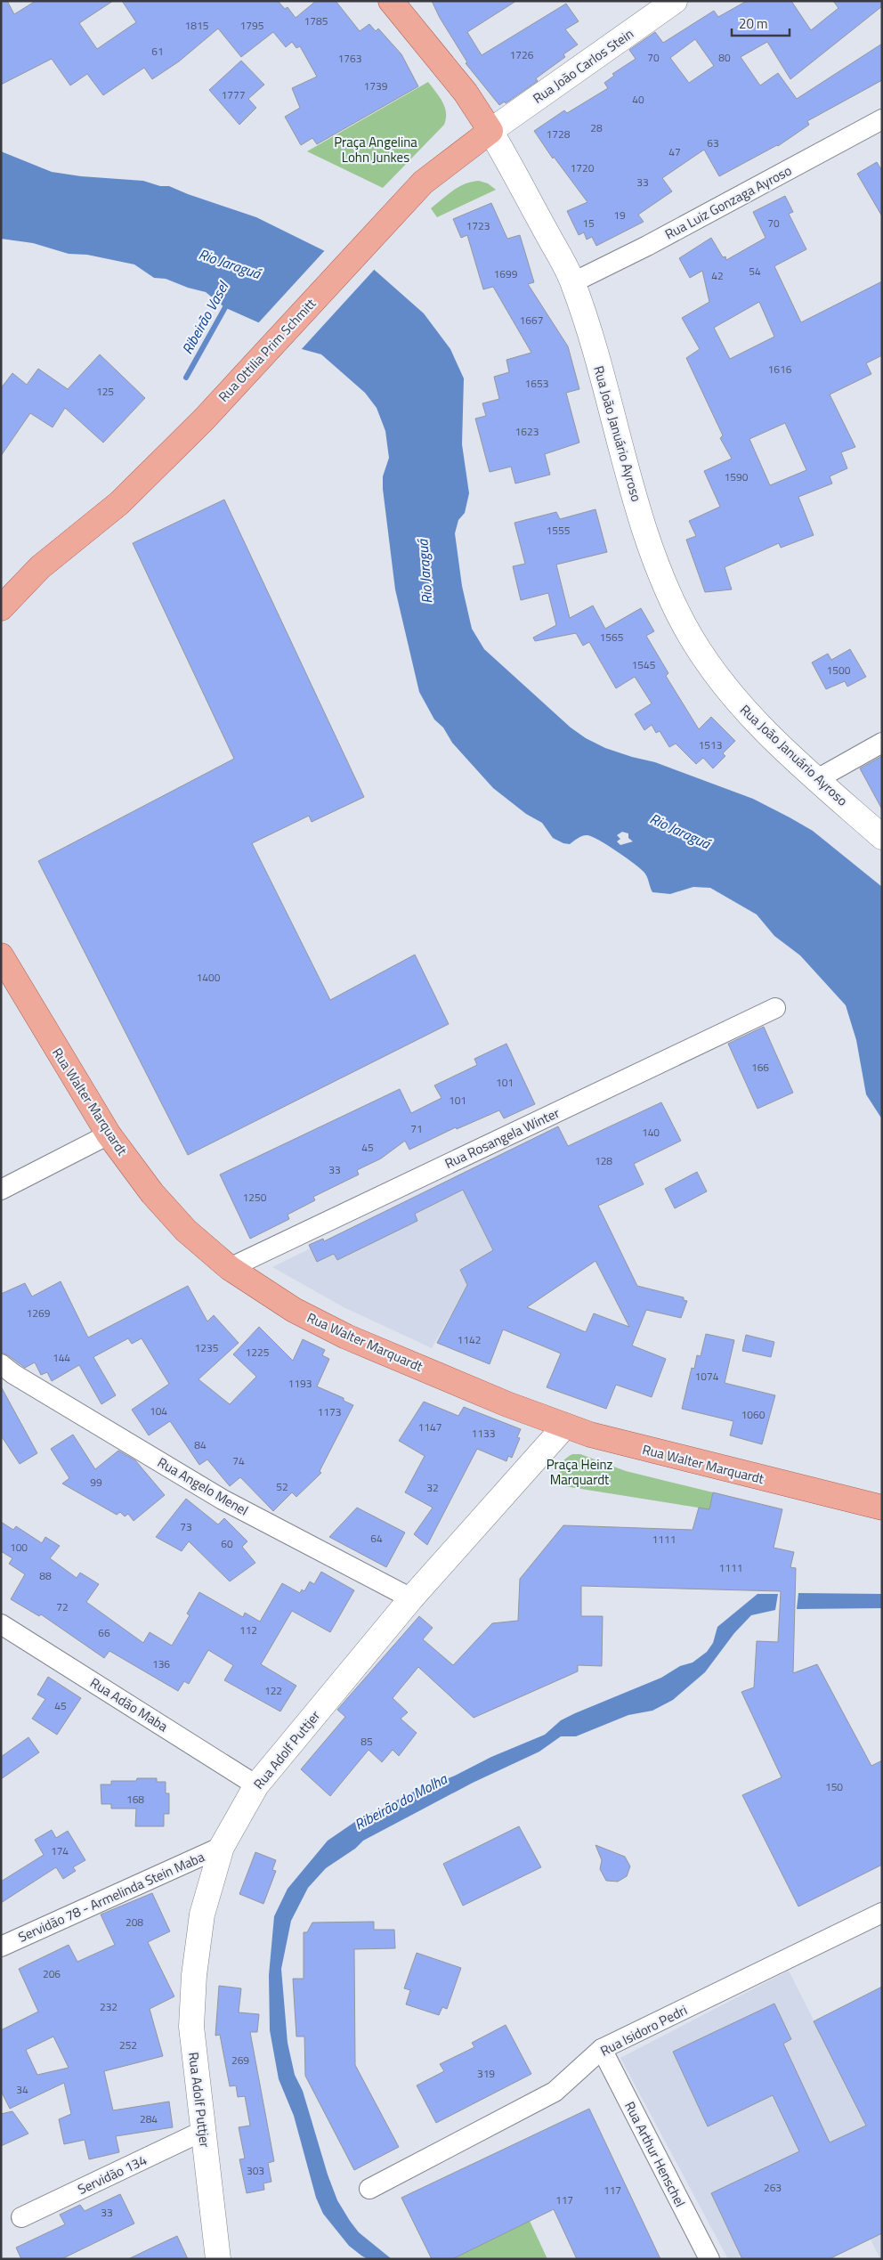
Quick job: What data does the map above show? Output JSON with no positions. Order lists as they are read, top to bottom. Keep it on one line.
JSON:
{"streets":{"main road":["Rua Ottilia Prim Schmitt","Rua João Januário Ayroso","Rua Walter Marquardt"],"street":["Rua João Carlos Stein","Rua Luiz Gonzaga Ayroso","Rua Rosangela Winter","Rua Angelo Menel","Rua Adão Maba","Rua Adolf Puttjer","Servidão 78 - Armelinda Stein Maba","Rua Isidoro Pedri","Rua Arthur Henschel","Servidão 134"]},"crossings":[["Rua João Carlos Stein","Rua Ottilia Prim Schmitt"],["Rua João Carlos Stein","Rua João Januário Ayroso"],["Rua Luiz Gonzaga Ayroso","Rua João Januário Ayroso"],["Rua Ottilia Prim Schmitt","Rua João Januário Ayroso"],["Rua Walter Marquardt","Rua Rosangela Winter"],["Rua Walter Marquardt","Rua Adolf Puttjer"],["Rua Angelo Menel","Rua Adolf Puttjer"],["Rua Adão Maba","Rua Adolf Puttjer"],["Rua Adolf Puttjer","Servidão 78 - Armelinda Stein Maba"],["Rua Adolf Puttjer","Servidão 134"],["Rua Isidoro Pedri","Rua Arthur Henschel"]],"water":["Rio Jaraguá","Ribeirão Vasel","Ribeirão do Molha"],"parks":["Praça Angelina Lohn Junkes","Praça Heinz Marquardt"],"house_numbers":["1785","1815","1795","61","1726","70","80","1763","1739","1777","40","28","1728","63","47","1720","33","19","15","70","1723","54","1699","42","1667","1616","1653","125","1623","1590","1555","1565","1545","1500","1513","1400","166","101","101","71","140","45","128","33","1250","1269","1142","1235","1225","144","1074","1193","104","1173","1060","1147","1133","84","74","99","52","32","73","64","1111","60","100","1111","88","72","112","66","136","122","45","85","150","168","174","208","206","232","252","269","319","34","284","303","263","117","117","33"],"scale_bar":"20 m"}
